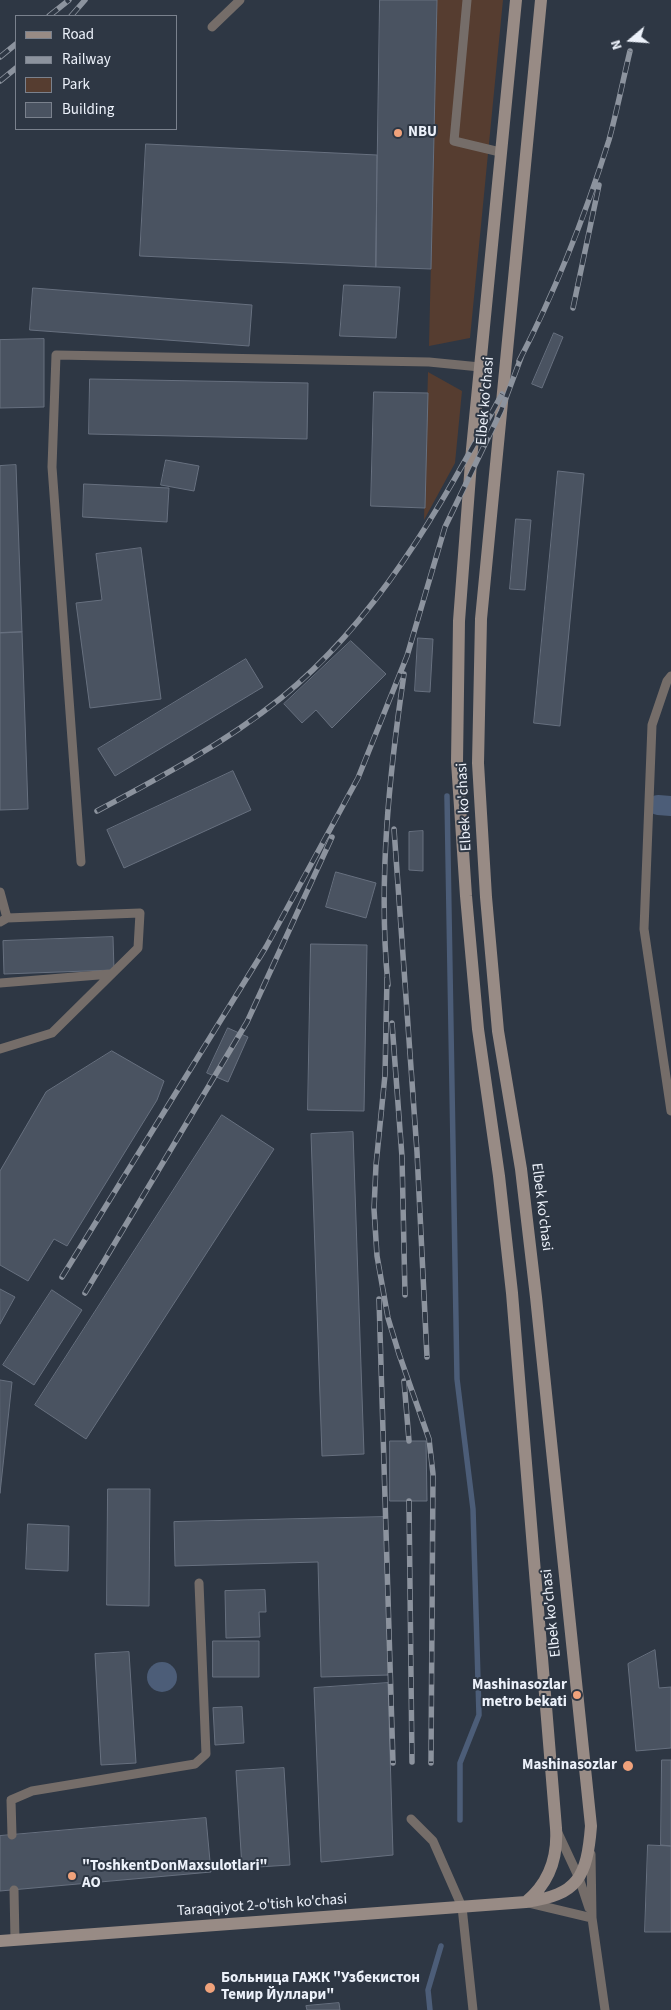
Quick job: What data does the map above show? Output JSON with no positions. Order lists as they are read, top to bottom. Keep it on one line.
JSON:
{"streets":{"main road":["Elbek ko'chasi","Taraqqiyot 2-o'tish ko'chasi"]},"crossings":[["Elbek ko'chasi","Taraqqiyot 2-o'tish ko'chasi"]],"places":["NBU","Mashinasozlar metro bekati","Mashinasozlar","\"ToshkentDonMaxsulotlari\" AO","Больница ГАЖК \"Узбекистон Темир Йуллари\""],"legend":["Road","Railway","Park","Building"],"north":"left"}
